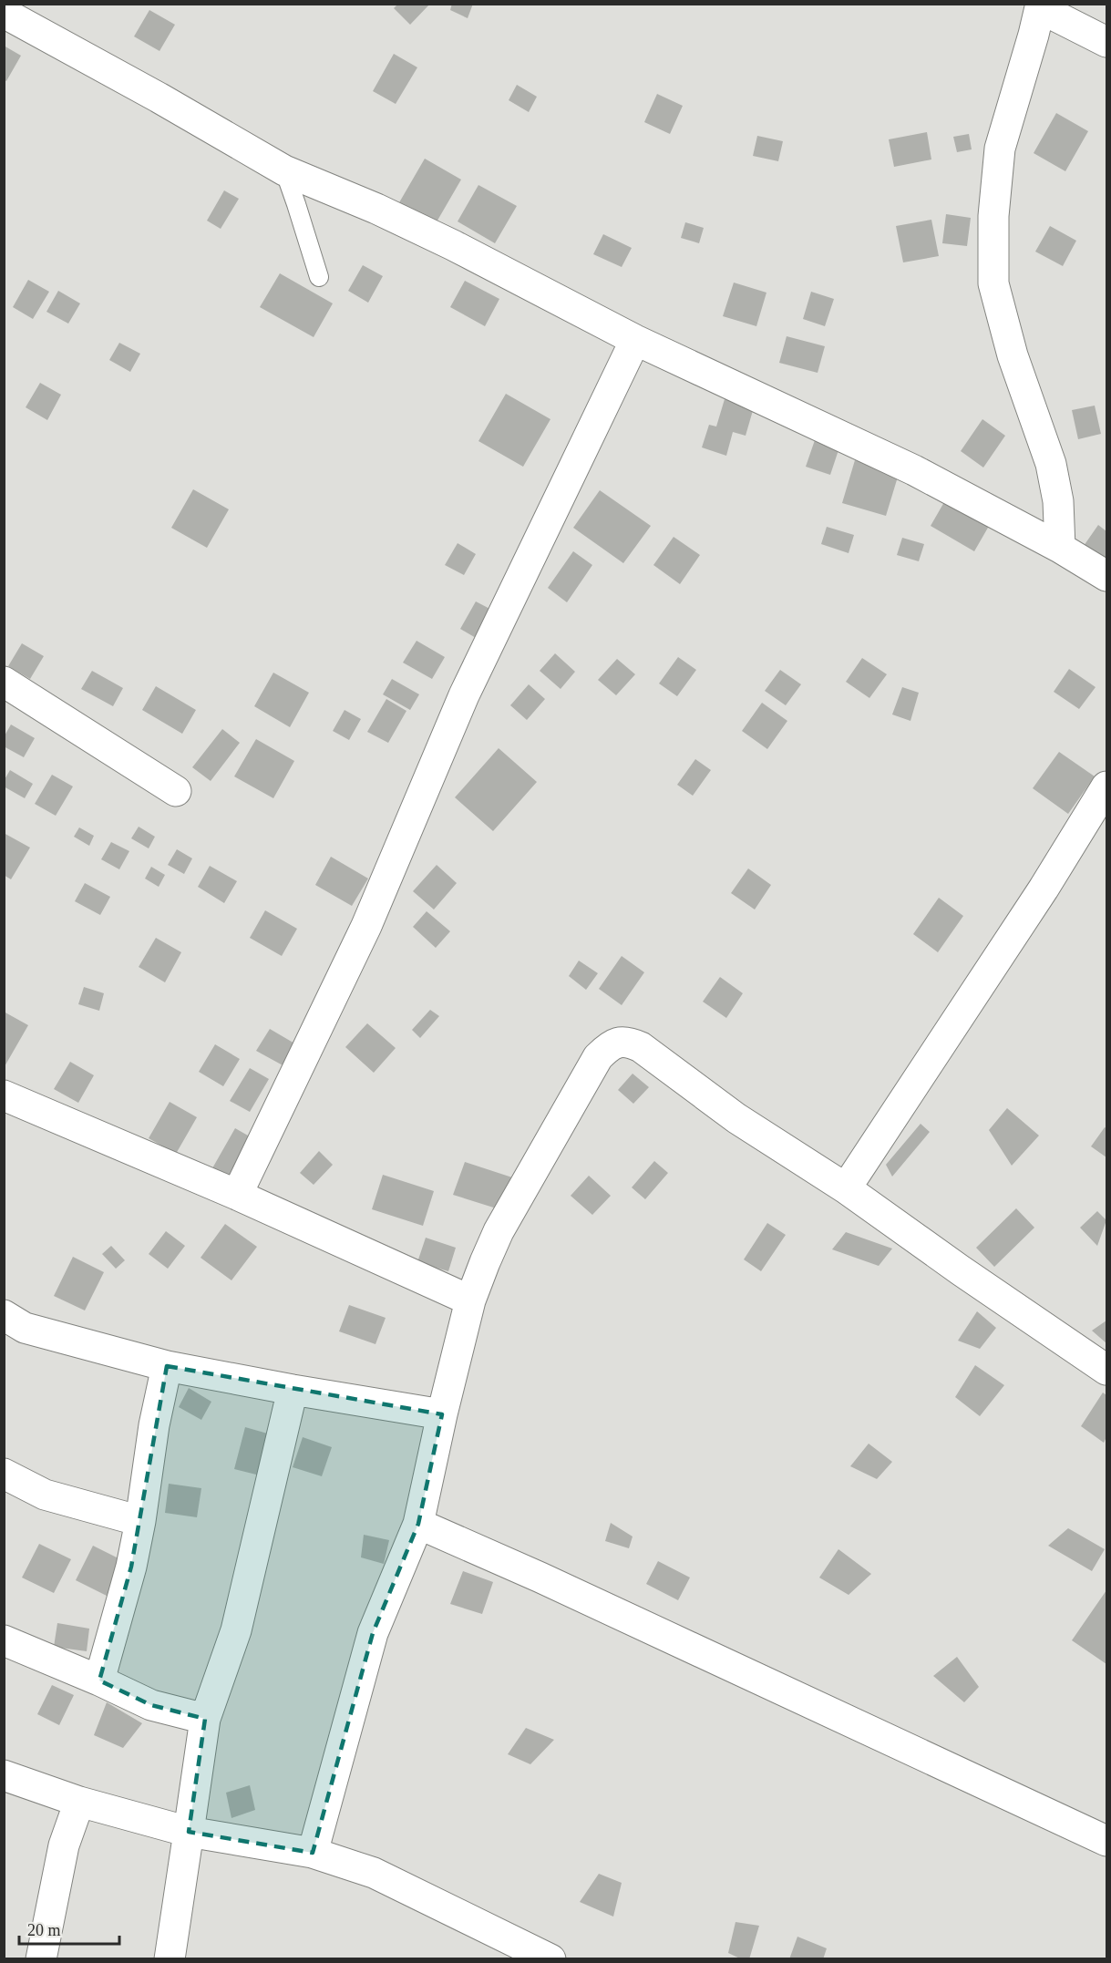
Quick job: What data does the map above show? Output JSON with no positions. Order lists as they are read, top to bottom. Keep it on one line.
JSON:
{"scale_bar":"20 m"}
